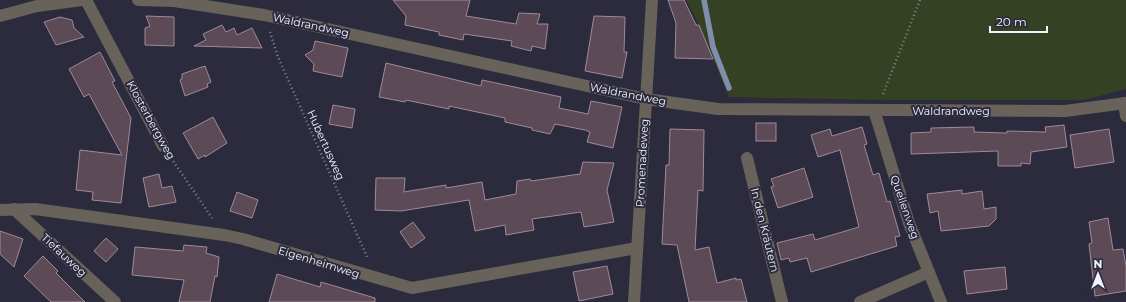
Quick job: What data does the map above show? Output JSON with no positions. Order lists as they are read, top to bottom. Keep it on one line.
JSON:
{"streets":{"street":["Waldrandweg","Klosterbergweg","Promenadeweg","Quellenweg","In den Kräutern","Tiefauweg","Eigenheimweg"],"path":["Hubertusweg"]},"crossings":[["Waldrandweg","Hubertusweg"],["Waldrandweg","Promenadeweg"],["Waldrandweg","Quellenweg"],["Klosterbergweg","Eigenheimweg"],["Hubertusweg","Eigenheimweg"],["Promenadeweg","Eigenheimweg"],["Tiefauweg","Eigenheimweg"]],"scale_bar":"20 m","north":"top"}
